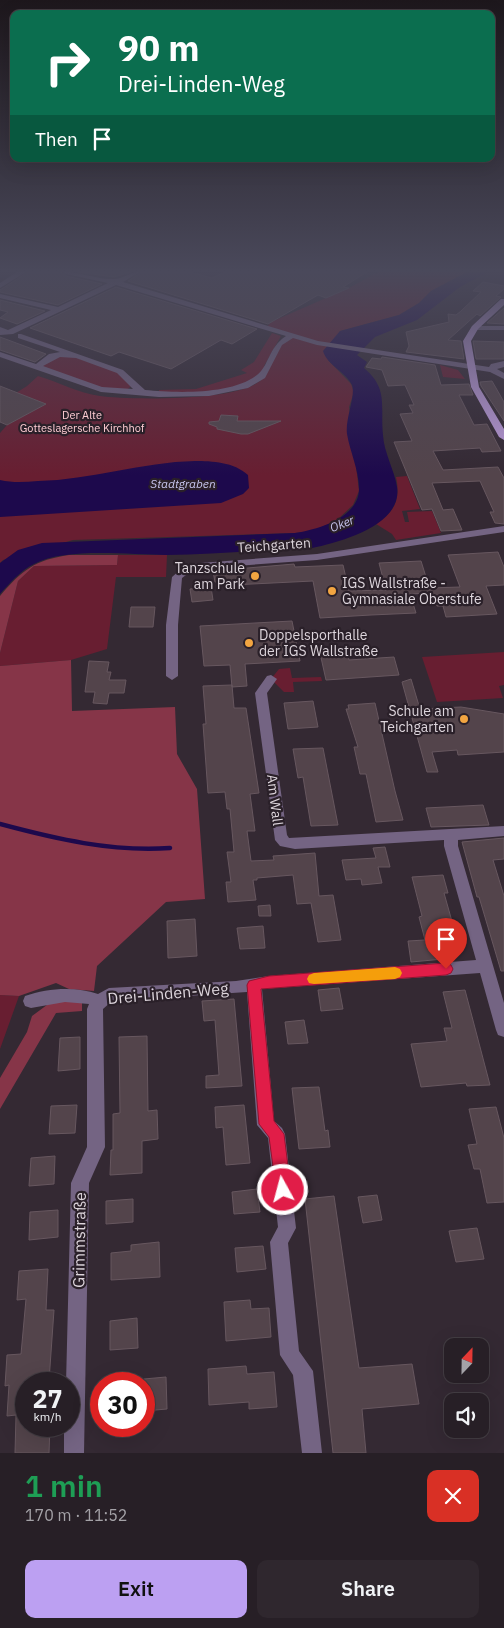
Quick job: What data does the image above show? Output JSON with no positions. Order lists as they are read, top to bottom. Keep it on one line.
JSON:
{"streets":{"street":["Teichgarten","Am Wall","Drei-Linden-Weg","Grimmstraße"]},"crossings":[["Drei-Linden-Weg","Grimmstraße"]],"water":["Stadtgraben","Oker"],"parks":["Der Alte Gotteslagersche Kirchhof"],"places":["Tanzschule am Park","IGS Wallstraße - Gymnasiale Oberstufe","Doppelsporthalle der IGS Wallstraße","Schule am Teichgarten"],"north":"top","page":{"turn":["90 m","Drei-Linden-Weg"],"then":"Then","speed":"27 km/h","limit":"30","heading":["1 min","170 m · 11:52"],"buttons":["Exit","Share"]}}
